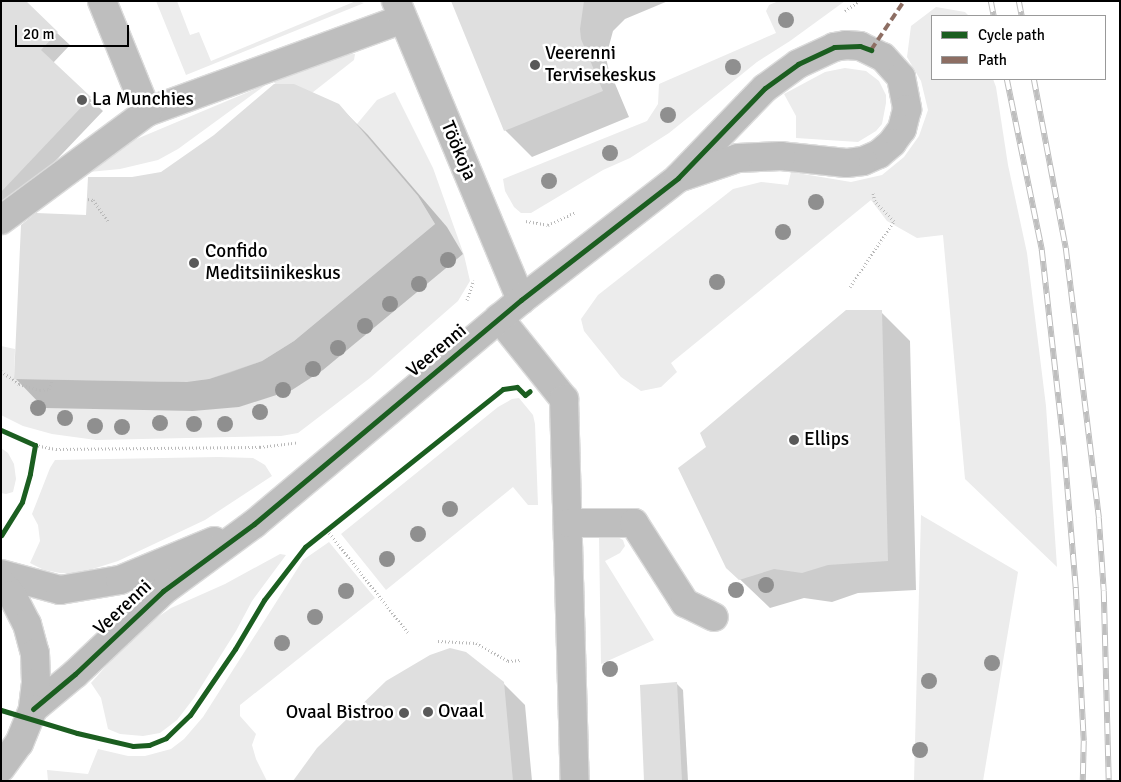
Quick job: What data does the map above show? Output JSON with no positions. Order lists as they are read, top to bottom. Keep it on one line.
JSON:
{"streets":{"street":["Töökoja","Veerenni"]},"crossings":[["Töökoja","Veerenni"]],"places":["Veerenni Tervisekeskus","La Munchies","Confido Meditsiinikeskus","Ellips","Ovaal","Ovaal Bistroo"],"legend":["Cycle path","Path"],"scale_bar":"20 m"}
